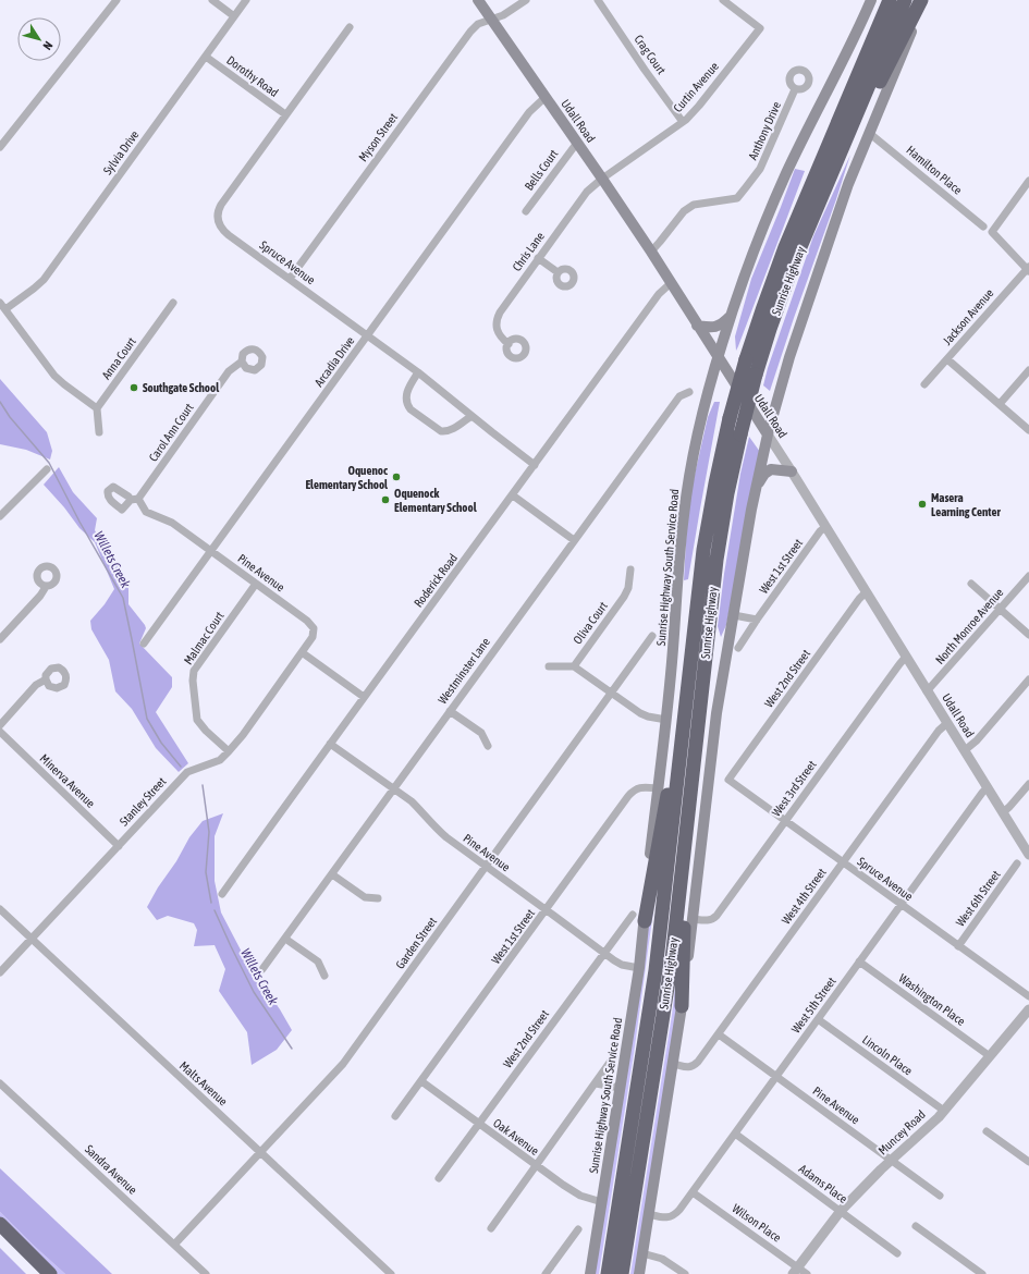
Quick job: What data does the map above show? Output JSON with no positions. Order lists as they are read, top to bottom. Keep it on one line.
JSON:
{"streets":{"highway":["Sunrise Highway"],"main road":["Udall Road","Sunrise Highway South Service Road"],"street":["Crag Court","Dorothy Road","Curtin Avenue","Anthony Drive","Myson Street","Sylvia Drive","Bells Court","Hamilton Place","Chris Lane","Spruce Avenue","Jackson Avenue","Anna Court","Arcadia Drive","Carol Ann Court","West 1st Street","Pine Avenue","Roderick Road","Oliva Court","North Monroe Avenue","Malmac Court","Westminster Lane","West 2nd Street","Minerva Avenue","West 3rd Street","Stanley Street","West 4th Street","West 6th Street","Garden Street","Washington Place","West 5th Street","Lincoln Place","Malts Avenue","Muncey Road","Oak Avenue","Sandra Avenue","Adams Place","Wilson Place"]},"crossings":[["Crag Court","Curtin Avenue"],["Dorothy Road","Sylvia Drive"],["Dorothy Road","Spruce Avenue"],["Curtin Avenue","Udall Road"],["Curtin Avenue","Chris Lane"],["Udall Road","Anthony Drive"],["Udall Road","Myson Street"],["Udall Road","Bells Court"],["Udall Road","Chris Lane"],["Udall Road","Sunrise Highway"],["Udall Road","Arcadia Drive"],["Udall Road","West 1st Street"],["Udall Road","Sunrise Highway South Service Road"],["Udall Road","Roderick Road"],["Udall Road","North Monroe Avenue"],["Udall Road","West 2nd Street"],["Udall Road","West 3rd Street"],["Udall Road","West 4th Street"],["Udall Road","West 5th Street"],["Myson Street","Spruce Avenue"],["Hamilton Place","Sunrise Highway"],["Spruce Avenue","Arcadia Drive"],["Spruce Avenue","Roderick Road"],["Spruce Avenue","West 2nd Street"],["Spruce Avenue","West 3rd Street"],["Spruce Avenue","West 4th Street"],["Spruce Avenue","West 6th Street"],["Spruce Avenue","West 5th Street"],["Sunrise Highway","West 3rd Street"],["Sunrise Highway","West 4th Street"],["Sunrise Highway","West 5th Street"],["Arcadia Drive","Pine Avenue"],["Carol Ann Court","Pine Avenue"],["West 1st Street","Pine Avenue"],["West 1st Street","Oak Avenue"],["Sunrise Highway South Service Road","Pine Avenue"],["Sunrise Highway South Service Road","West 2nd Street"],["Sunrise Highway South Service Road","Oak Avenue"],["Pine Avenue","Roderick Road"],["Pine Avenue","Malmac Court"],["Pine Avenue","Westminster Lane"],["Pine Avenue","West 2nd Street"],["Pine Avenue","Stanley Street"],["Pine Avenue","West 4th Street"],["Pine Avenue","Garden Street"],["Pine Avenue","West 5th Street"],["Pine Avenue","Muncey Road"],["Malmac Court","Stanley Street"],["West 2nd Street","Oak Avenue"],["Minerva Avenue","Stanley Street"],["Stanley Street","Malts Avenue"],["Garden Street","Malts Avenue"],["Garden Street","Sandra Avenue"],["Washington Place","West 5th Street"],["Washington Place","Muncey Road"],["West 5th Street","Lincoln Place"],["West 5th Street","Adams Place"],["West 5th Street","Wilson Place"],["Lincoln Place","Muncey Road"],["Muncey Road","Adams Place"],["Muncey Road","Wilson Place"]],"water":["Willets Creek"],"places":["Southgate School","Oquenoc Elementary School","Oquenock Elementary School","Masera Learning Center"],"north":"bottom right"}
